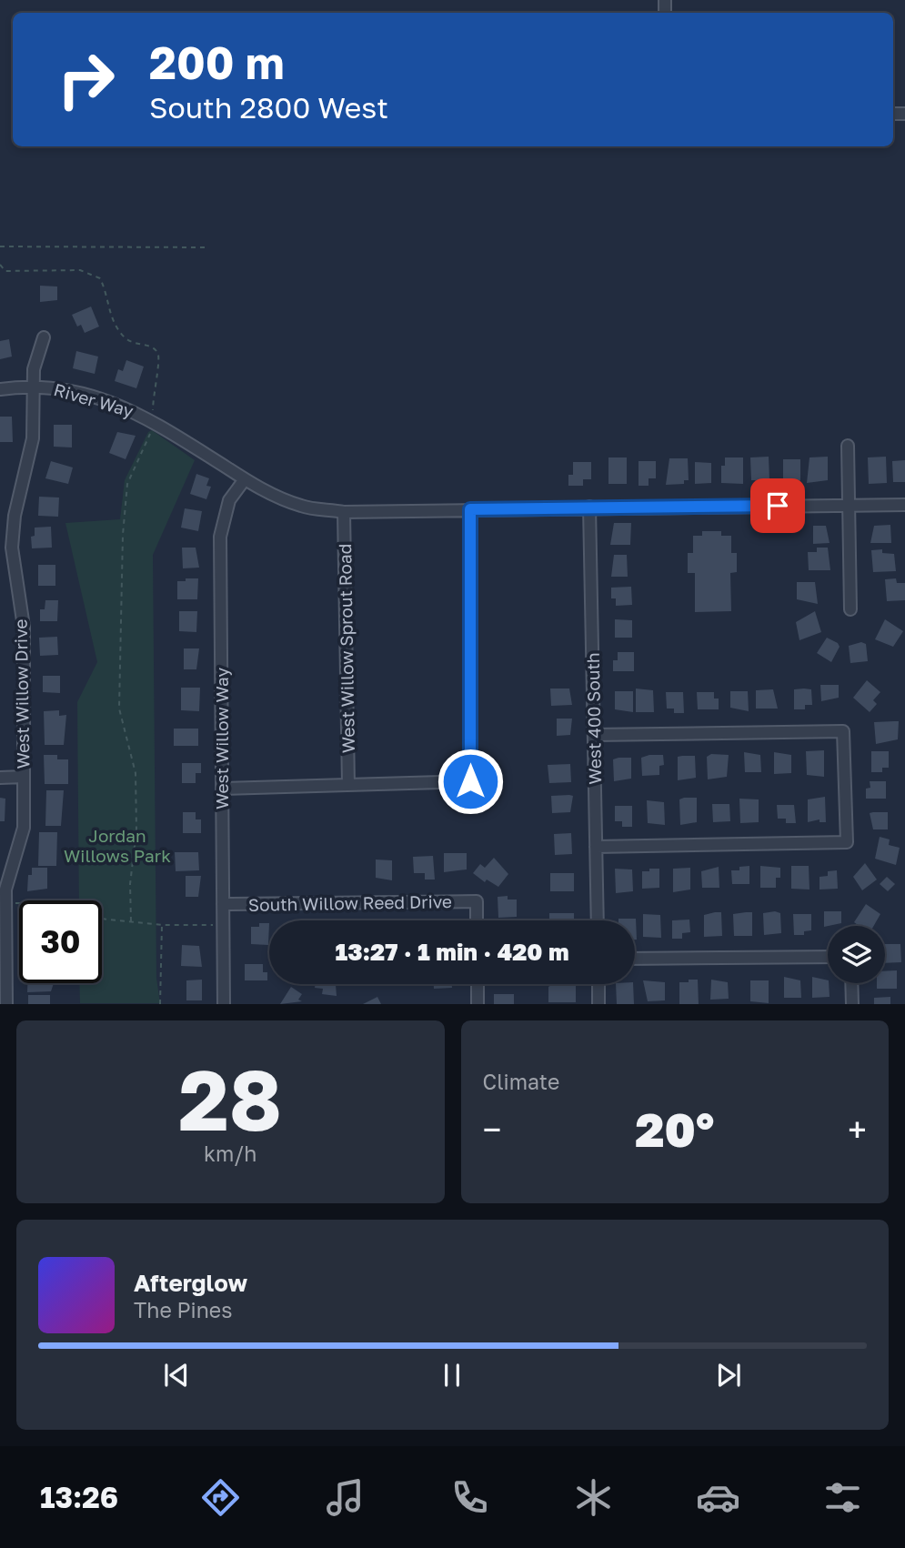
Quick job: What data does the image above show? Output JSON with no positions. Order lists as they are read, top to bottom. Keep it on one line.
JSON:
{"streets":{"street":["River Way","West Willow Sprout Road","West Willow Drive","West 400 South","West Willow Way","South Willow Reed Drive"]},"crossings":[["River Way","West Willow Sprout Road"],["River Way","West Willow Drive"],["River Way","West 400 South"],["River Way","West Willow Way"],["West Willow Way","South Willow Reed Drive"]],"parks":["Jordan Willows Park"],"page":{"turn":["200 m","South 2800 West"],"limit":"30","trip":"13:27 · 1 min · 420 m","tile":[["28","km/h"],"Climate"],"heat":["−","20°","+"],"song":["Afterglow","The Pines"],"tabs":"13:26"}}
